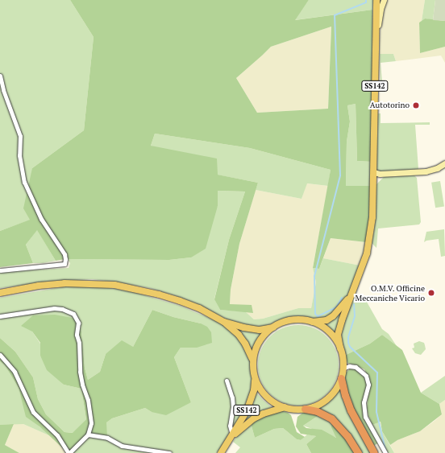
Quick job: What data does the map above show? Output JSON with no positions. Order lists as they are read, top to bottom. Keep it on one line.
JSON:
{"streets":{"main road":["SS142"]},"places":["Autotorino","O.M.V. Officine Meccaniche Vicario"]}
